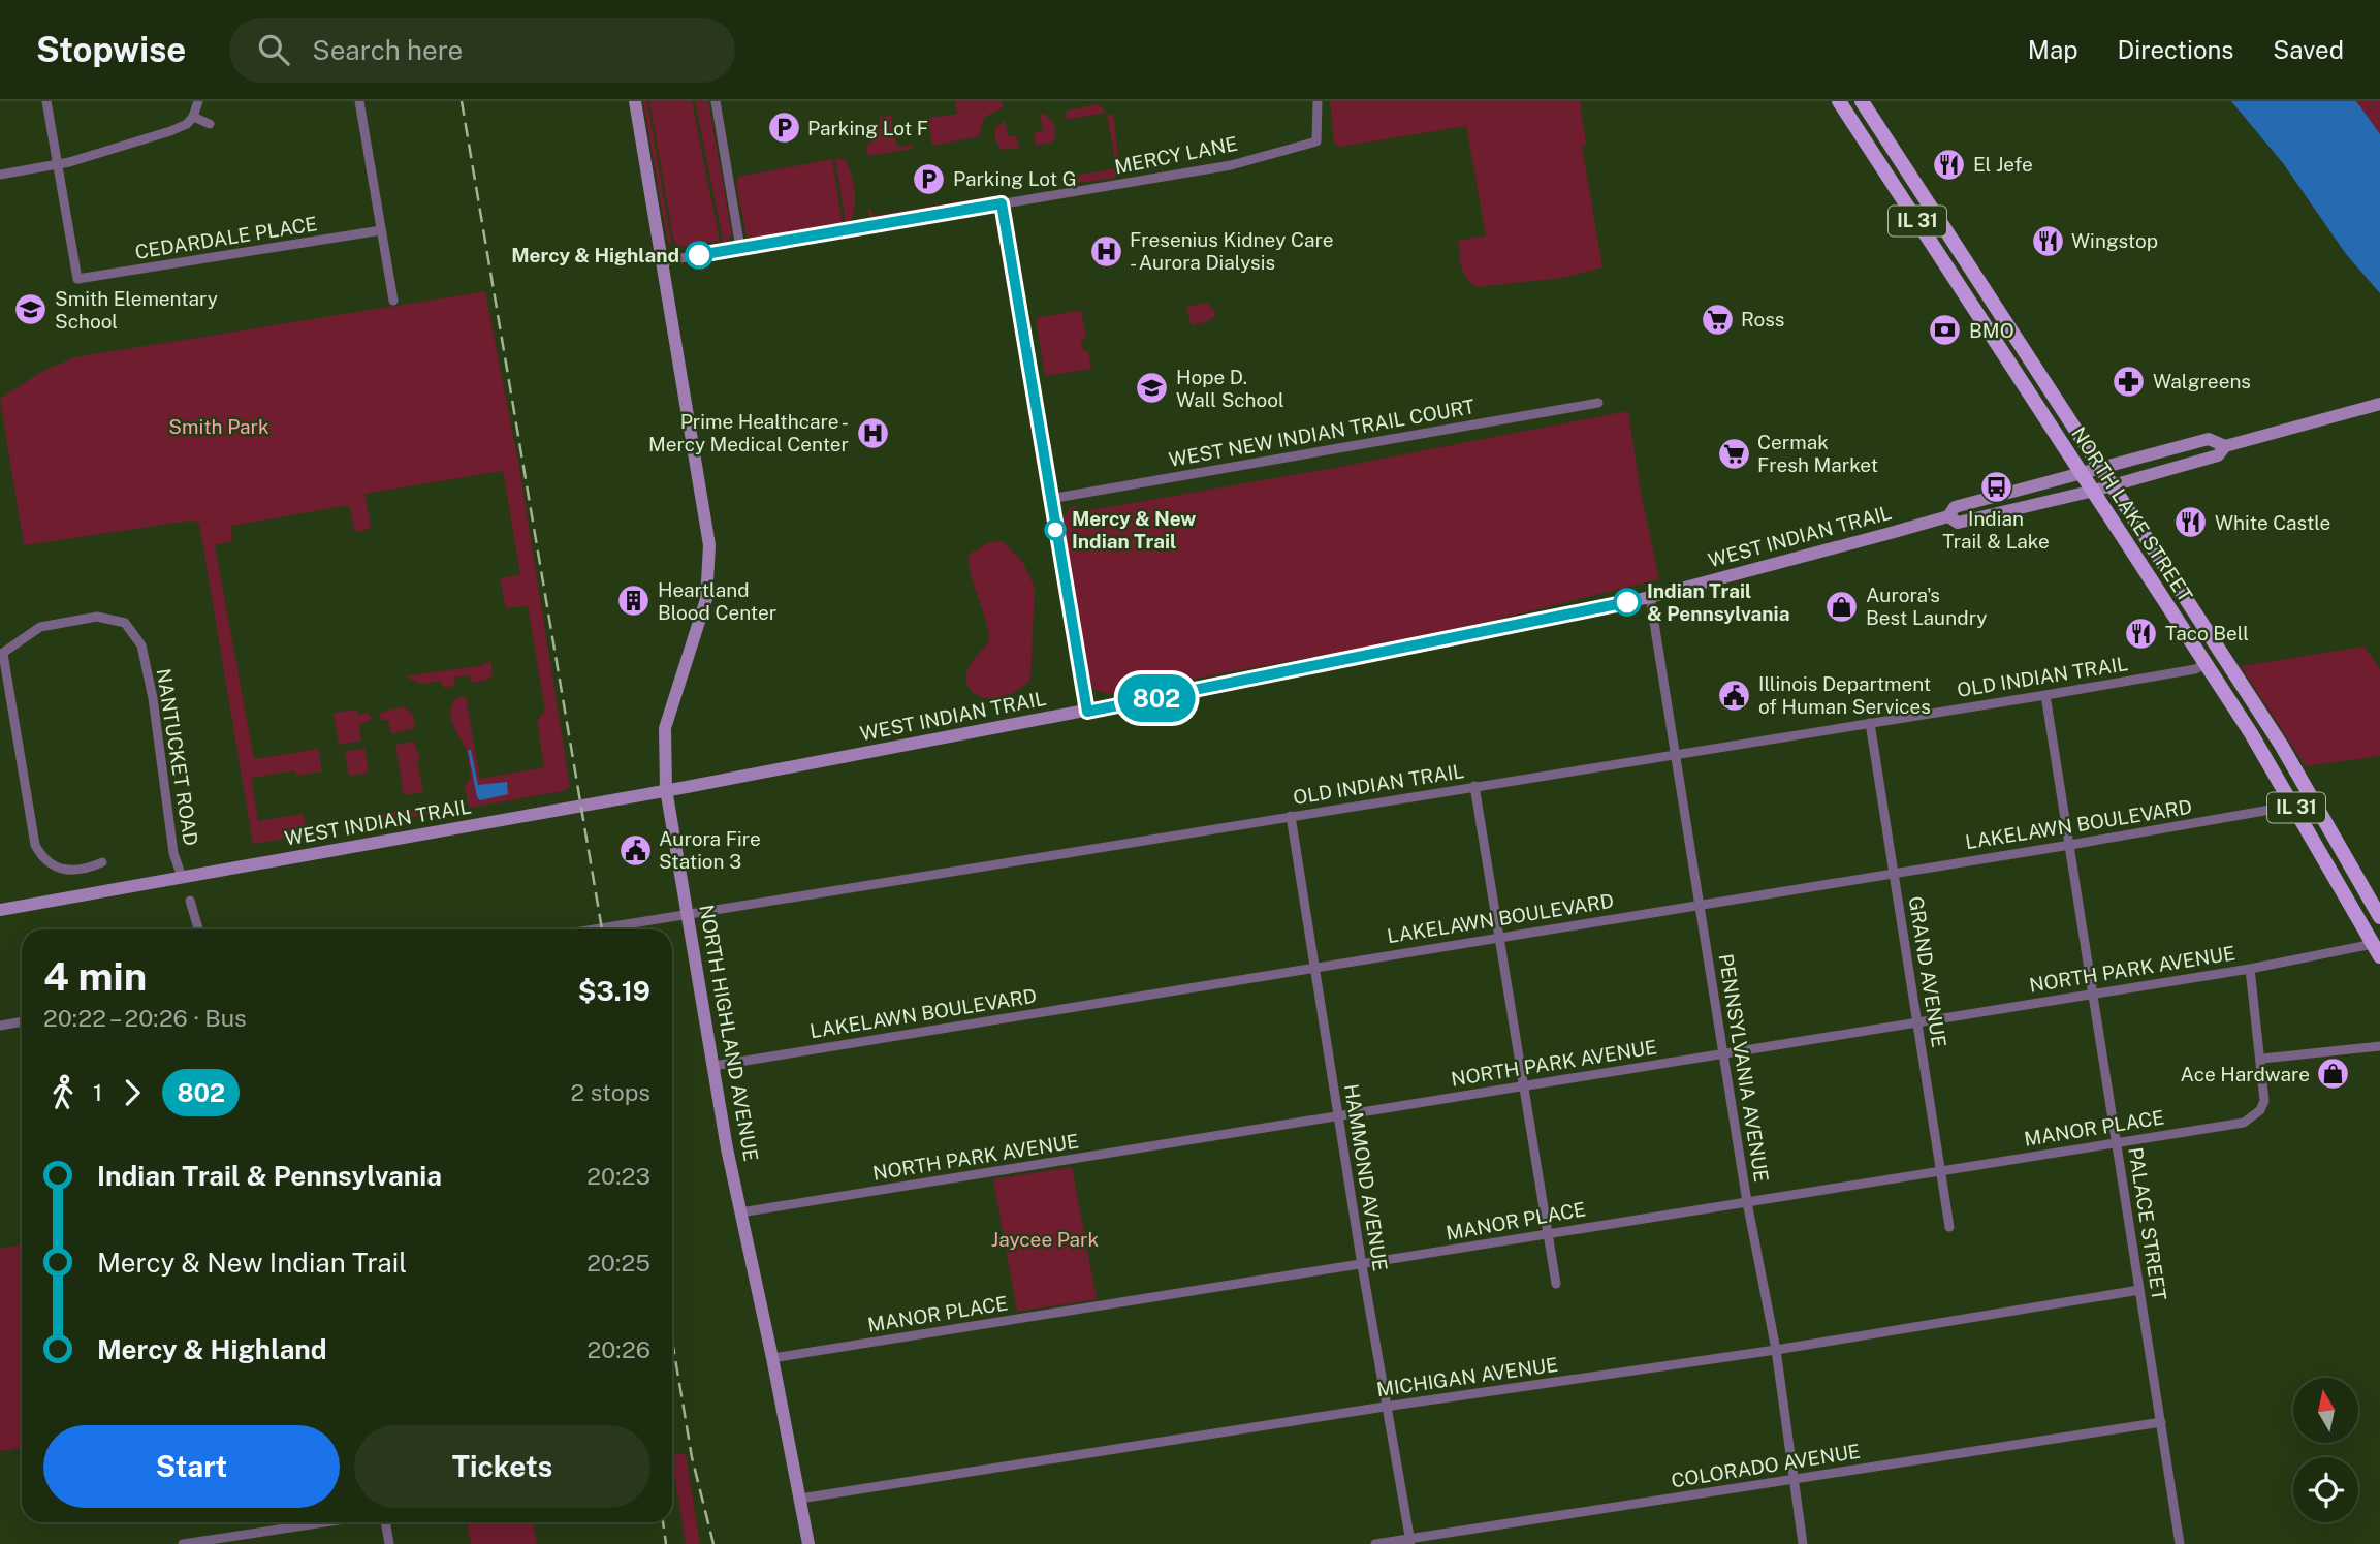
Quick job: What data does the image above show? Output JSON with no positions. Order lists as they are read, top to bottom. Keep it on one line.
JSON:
{"streets":{"main road":["IL 31","NORTH LAKE STREET","WEST INDIAN TRAIL","NORTH HIGHLAND AVENUE"],"street":["MERCY LANE","CEDARDALE PLACE","WEST NEW INDIAN TRAIL COURT","OLD INDIAN TRAIL","NANTUCKET ROAD","LAKELAWN BOULEVARD","NORTH PARK AVENUE","GRAND AVENUE","PENNSYLVANIA AVENUE","MANOR PLACE","HAMMOND AVENUE","PALACE STREET","MICHIGAN AVENUE","COLORADO AVENUE"]},"crossings":[["MERCY LANE","NORTH HIGHLAND AVENUE"],["NORTH LAKE STREET","WEST INDIAN TRAIL"],["NORTH LAKE STREET","OLD INDIAN TRAIL"],["NORTH LAKE STREET","LAKELAWN BOULEVARD"],["NORTH LAKE STREET","NORTH PARK AVENUE"],["WEST INDIAN TRAIL","NANTUCKET ROAD"],["WEST INDIAN TRAIL","NORTH HIGHLAND AVENUE"],["WEST INDIAN TRAIL","PENNSYLVANIA AVENUE"],["OLD INDIAN TRAIL","GRAND AVENUE"],["OLD INDIAN TRAIL","NORTH HIGHLAND AVENUE"],["OLD INDIAN TRAIL","PENNSYLVANIA AVENUE"],["OLD INDIAN TRAIL","HAMMOND AVENUE"],["OLD INDIAN TRAIL","PALACE STREET"],["LAKELAWN BOULEVARD","GRAND AVENUE"],["LAKELAWN BOULEVARD","NORTH HIGHLAND AVENUE"],["LAKELAWN BOULEVARD","PENNSYLVANIA AVENUE"],["LAKELAWN BOULEVARD","HAMMOND AVENUE"],["LAKELAWN BOULEVARD","PALACE STREET"],["NORTH PARK AVENUE","GRAND AVENUE"],["NORTH PARK AVENUE","NORTH HIGHLAND AVENUE"],["NORTH PARK AVENUE","PENNSYLVANIA AVENUE"],["NORTH PARK AVENUE","HAMMOND AVENUE"],["NORTH PARK AVENUE","PALACE STREET"],["GRAND AVENUE","MANOR PLACE"],["NORTH HIGHLAND AVENUE","MANOR PLACE"],["NORTH HIGHLAND AVENUE","MICHIGAN AVENUE"],["PENNSYLVANIA AVENUE","MANOR PLACE"],["PENNSYLVANIA AVENUE","MICHIGAN AVENUE"],["PENNSYLVANIA AVENUE","COLORADO AVENUE"],["MANOR PLACE","HAMMOND AVENUE"],["MANOR PLACE","PALACE STREET"],["HAMMOND AVENUE","MICHIGAN AVENUE"],["HAMMOND AVENUE","COLORADO AVENUE"],["PALACE STREET","MICHIGAN AVENUE"],["PALACE STREET","COLORADO AVENUE"]],"parks":["Smith Park","Jaycee Park"],"places":{"parking":["Parking Lot F","Parking Lot G"],"restaurant":["El Jefe","Wingstop","White Castle","Taco Bell"],"hospital":["Fresenius Kidney Care - Aurora Dialysis","Prime Healthcare - Mercy Medical Center"],"other":["Mercy & Highland","Mercy & New Indian Trail","Indian Trail & Pennsylvania"],"school or university":["Smith Elementary School","Hope D. Wall School"],"supermarket":["Ross","Cermak Fresh Market"],"bank":["BMO"],"pharmacy":["Walgreens"],"bus stop":["Indian Trail & Lake"],"building":["Heartland Blood Center"],"shop":["Aurora's Best Laundry","Ace Hardware"],"public building":["Illinois Department of Human Services","Aurora Fire Station 3"]},"lines":["bus line 802"],"north":"top","page":{"header":"Stopwise","search":"Search here","nav":["Map","Directions","Saved"],"on_map":"802","heading":["4 min","20:22 – 20:26 · Bus","$3.19"],"legs":["1","802","2 stops"],"list":[{"name":"Indian Trail & Pennsylvania","value":"20:23"},{"name":"Mercy & New Indian Trail","value":"20:25"},{"name":"Mercy & Highland","value":"20:26"}],"buttons":["Start","Tickets"]}}
